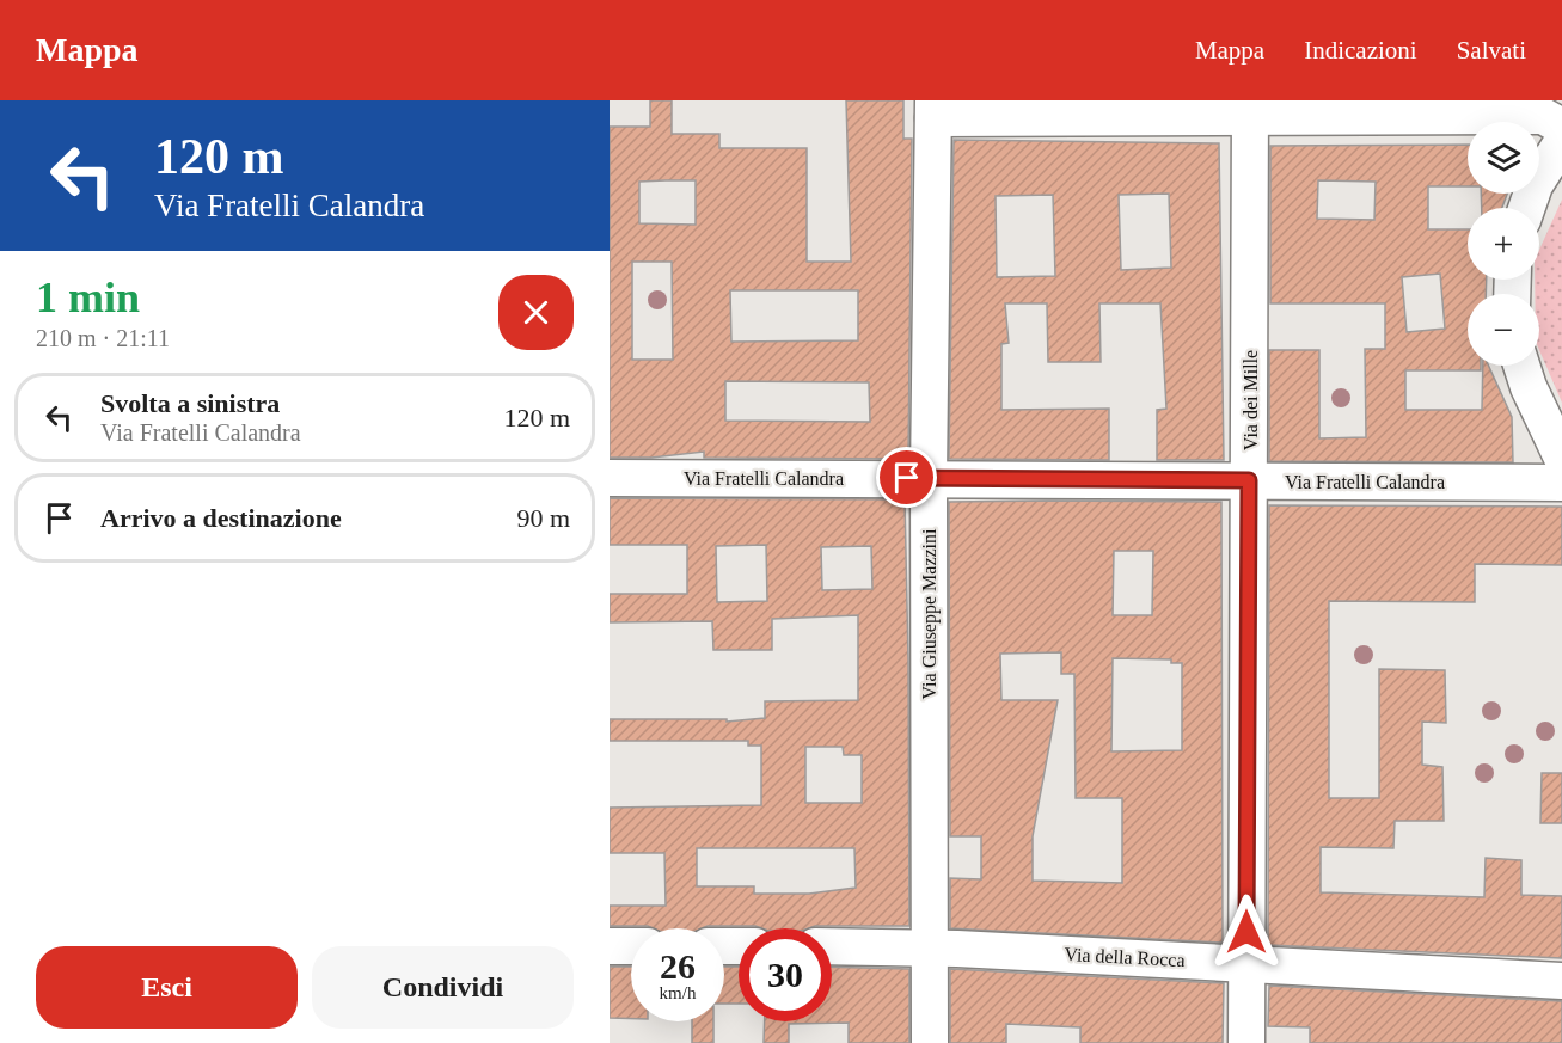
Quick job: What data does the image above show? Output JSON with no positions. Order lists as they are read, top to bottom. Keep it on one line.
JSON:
{"streets":{"street":["Via dei Mille","Via Fratelli Calandra","Via Giuseppe Mazzini","Via della Rocca"]},"crossings":[["Via dei Mille","Via Fratelli Calandra"],["Via dei Mille","Via della Rocca"],["Via Fratelli Calandra","Via Giuseppe Mazzini"],["Via Giuseppe Mazzini","Via della Rocca"]],"page":{"header":"Mappa","nav":["Mappa","Indicazioni","Salvati"],"turn":["120 m","Via Fratelli Calandra"],"map_buttons":["+","−"],"heading":["1 min","210 m · 21:11"],"list":[{"name":"Svolta a sinistra","note":"Via Fratelli Calandra","value":"120 m"},{"name":"Arrivo a destinazione","value":"90 m"}],"speed":"26 km/h","limit":"30","buttons":["Esci","Condividi"]}}
